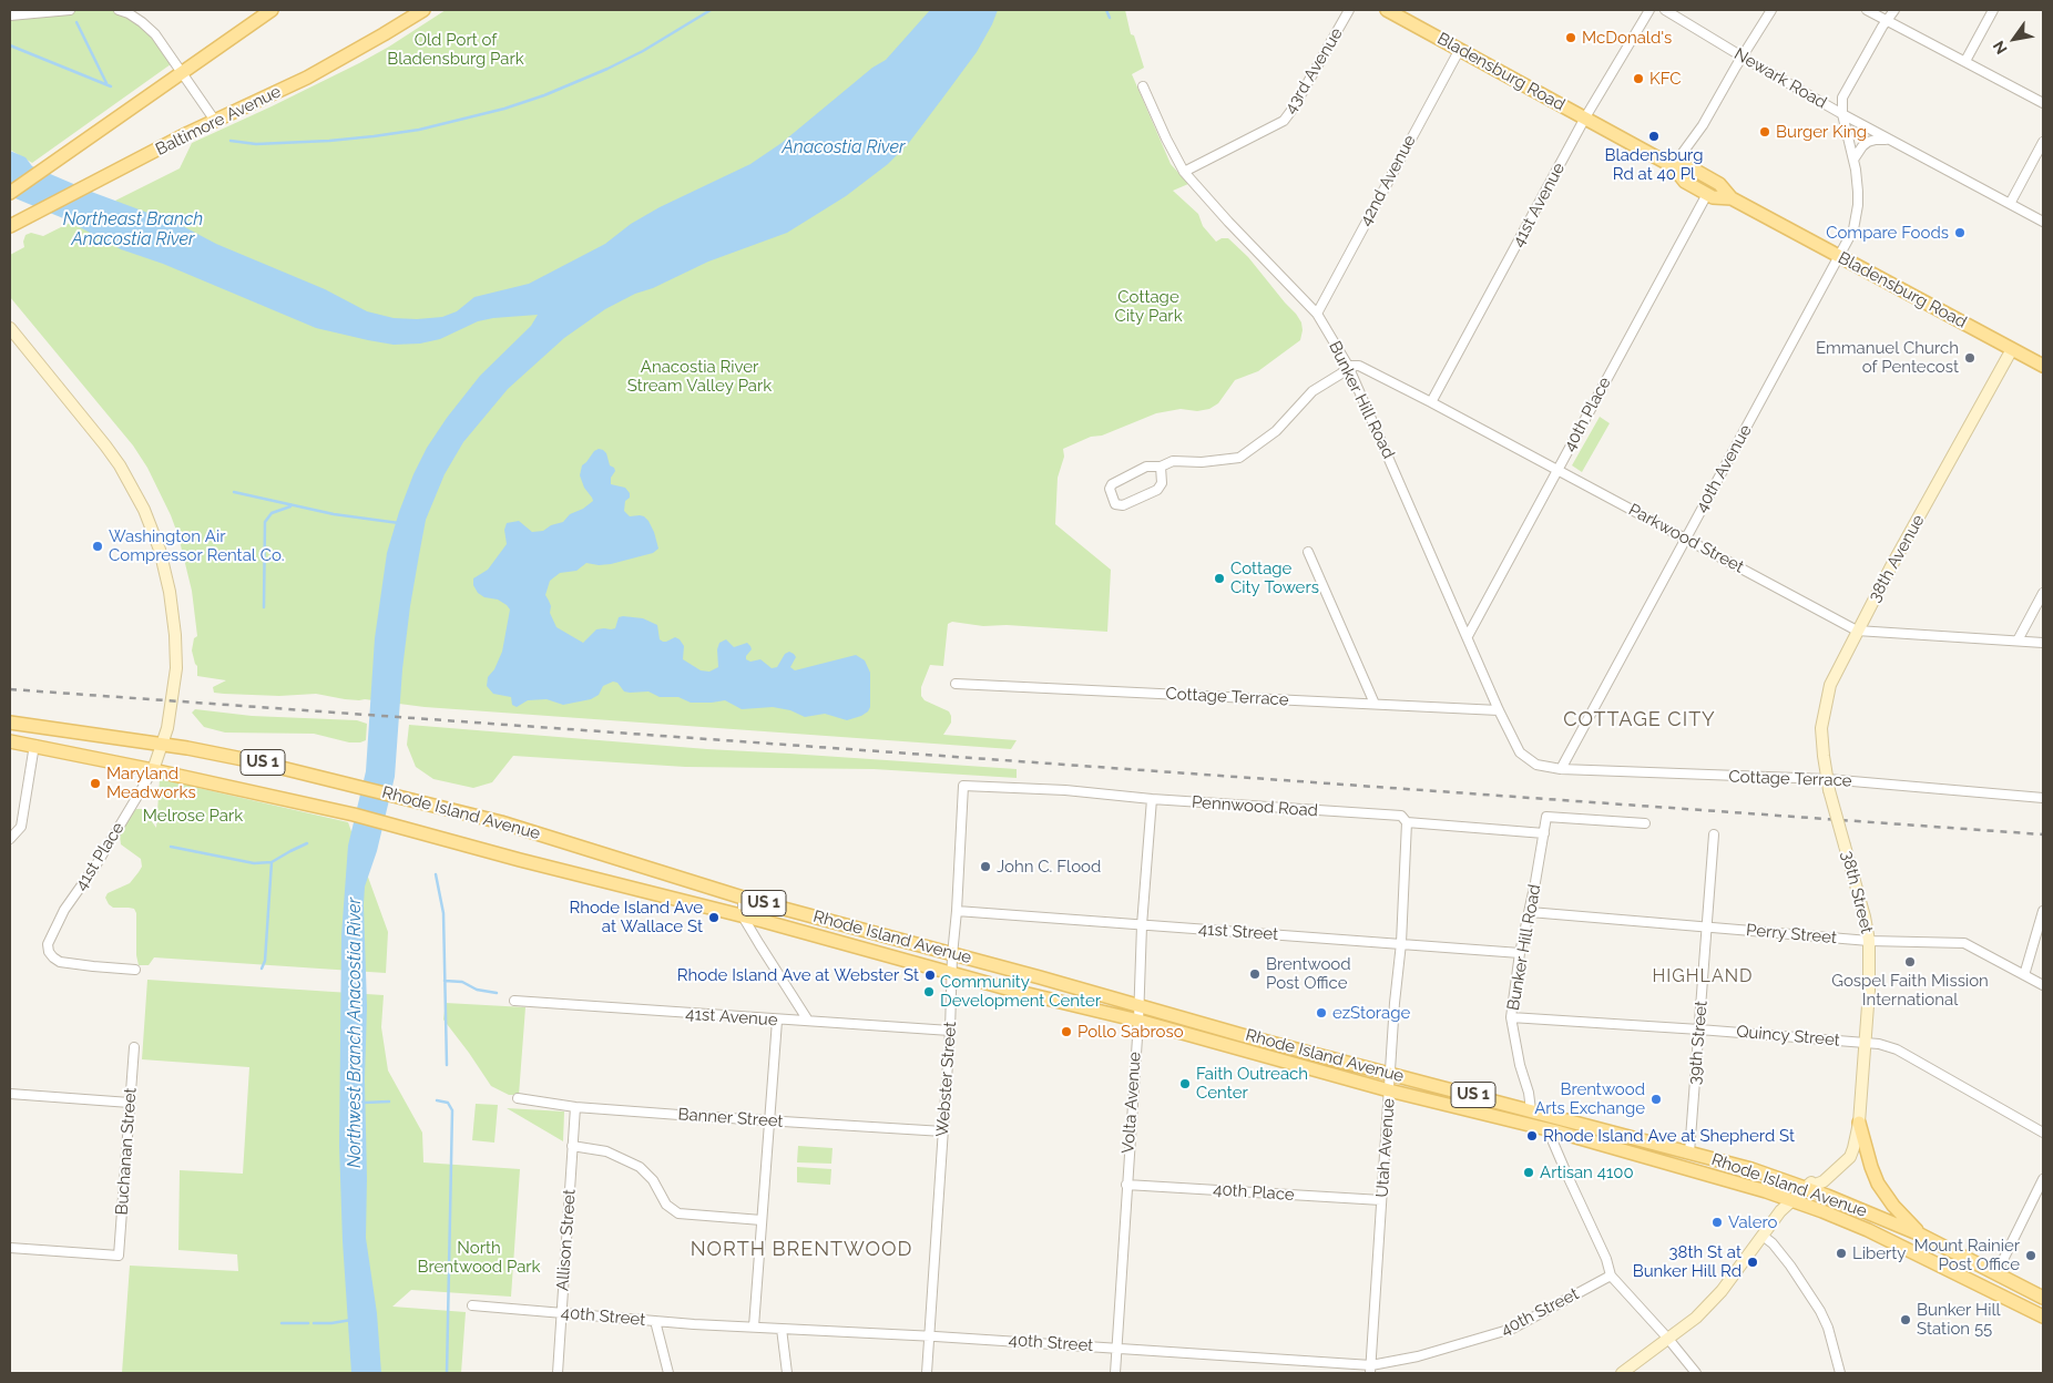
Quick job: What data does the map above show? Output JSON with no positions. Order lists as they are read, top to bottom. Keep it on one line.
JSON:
{"streets":{"main road":["Bladensburg Road","Baltimore Avenue","38th Avenue","US 1","Rhode Island Avenue","38th Street"],"street":["43rd Avenue","Newark Road","42nd Avenue","41st Avenue","Bunker Hill Road","40th Place","40th Avenue","Parkwood Street","Cottage Terrace","Pennwood Road","41st Place","41st Street","Perry Street","Quincy Street","39th Street","Webster Street","Volta Avenue","Banner Street","Utah Avenue","Buchanan Street","Allison Street","40th Street"]},"crossings":[["43rd Avenue","Bunker Hill Road"],["Bladensburg Road","42nd Avenue"],["Bladensburg Road","41st Avenue"],["Bladensburg Road","40th Place"],["Bladensburg Road","40th Avenue"],["Bladensburg Road","38th Avenue"],["Newark Road","40th Avenue"],["42nd Avenue","Bunker Hill Road"],["41st Avenue","Parkwood Street"],["41st Avenue","Webster Street"],["Bunker Hill Road","40th Place"],["Bunker Hill Road","Parkwood Street"],["Bunker Hill Road","Cottage Terrace"],["Bunker Hill Road","Pennwood Road"],["Bunker Hill Road","Rhode Island Avenue"],["Bunker Hill Road","41st Street"],["Bunker Hill Road","Perry Street"],["Bunker Hill Road","Quincy Street"],["40th Place","Parkwood Street"],["40th Place","Volta Avenue"],["40th Place","Utah Avenue"],["40th Avenue","Parkwood Street"],["40th Avenue","Cottage Terrace"],["Parkwood Street","38th Avenue"],["38th Avenue","Cottage Terrace"],["38th Avenue","38th Street"],["Cottage Terrace","38th Street"],["Pennwood Road","Webster Street"],["Pennwood Road","Volta Avenue"],["Pennwood Road","Utah Avenue"],["Rhode Island Avenue","41st Place"],["Rhode Island Avenue","38th Street"],["Rhode Island Avenue","39th Street"],["Rhode Island Avenue","Webster Street"],["Rhode Island Avenue","Volta Avenue"],["Rhode Island Avenue","Utah Avenue"],["38th Street","Perry Street"],["38th Street","Quincy Street"],["41st Street","Webster Street"],["41st Street","Volta Avenue"],["41st Street","Utah Avenue"],["Perry Street","39th Street"],["Quincy Street","39th Street"],["Webster Street","Banner Street"],["Webster Street","40th Street"],["Volta Avenue","40th Street"],["Banner Street","Allison Street"],["Utah Avenue","40th Street"],["Allison Street","40th Street"]],"districts":["COTTAGE CITY","HIGHLAND","NORTH BRENTWOOD"],"water":["Anacostia River","Northeast Branch Anacostia River","Northwest Branch Anacostia River"],"parks":["Old Port of Bladensburg Park","Cottage City Park","Anacostia River Stream Valley Park","Melrose Park","North Brentwood Park"],"places":["McDonald's","KFC","Burger King","Bladensburg Rd at 40 Pl","Compare Foods","Emmanuel Church of Pentecost","Washington Air Compressor Rental Co.","Cottage City Towers","Maryland Meadworks","John C. Flood","Rhode Island Ave at Wallace St","Gospel Faith Mission International","Brentwood Post Office","Rhode Island Ave at Webster St","Community Development Center","ezStorage","Pollo Sabroso","Faith Outreach Center","Brentwood Arts Exchange","Rhode Island Ave at Shepherd St","Artisan 4100","Valero","Liberty","Mount Rainier Post Office","38th St at Bunker Hill Rd","Bunker Hill Station 55"],"north":"bottom left"}
